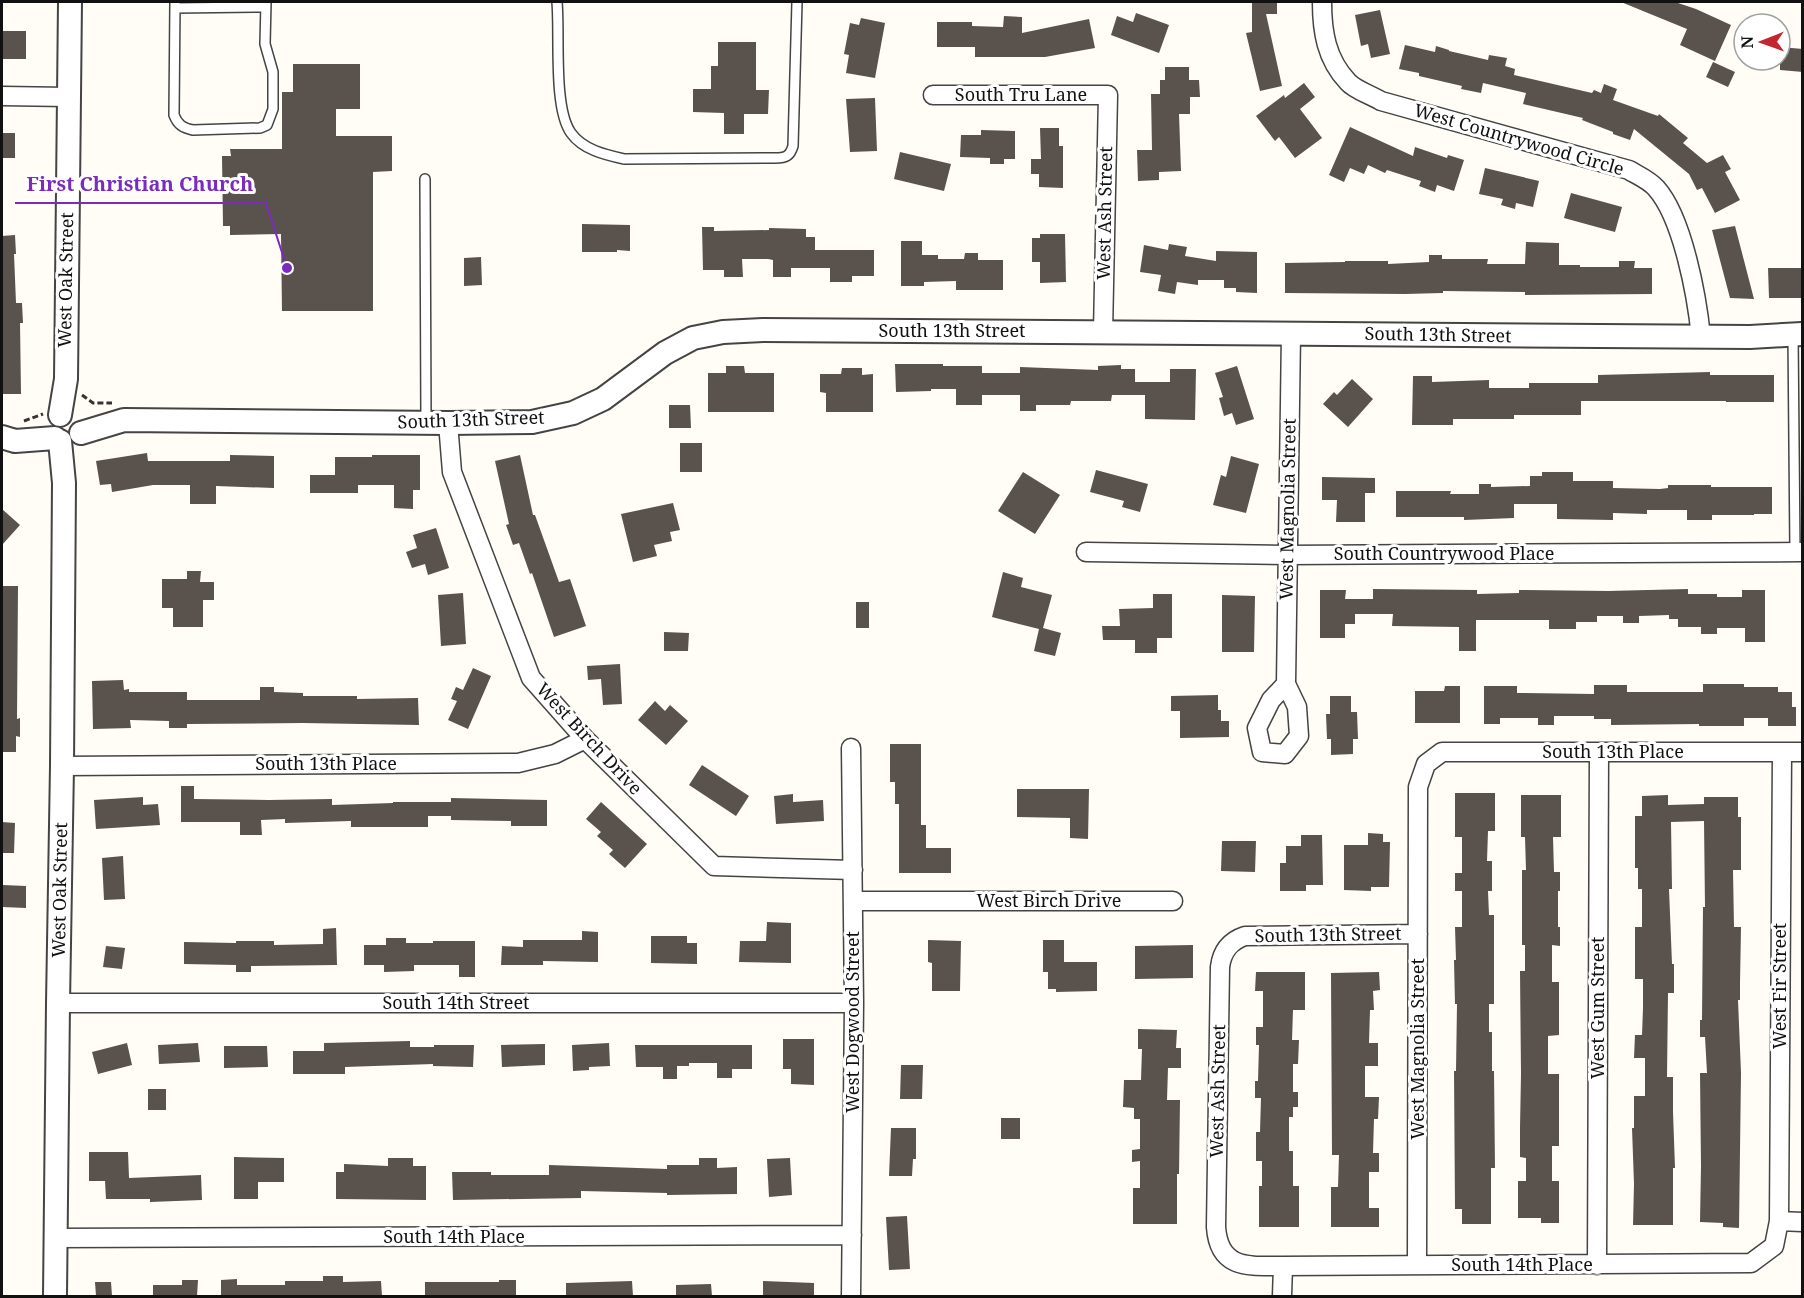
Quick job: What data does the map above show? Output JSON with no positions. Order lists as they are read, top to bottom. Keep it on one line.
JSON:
{"streets":{"street":["South Tru Lane","West Countrywood Circle","West Ash Street","West Oak Street","South 13th Street","West Magnolia Street","South Countrywood Place","West Birch Drive","South 13th Place","West Fir Street","South 14th Street","West Gum Street","West Dogwood Street","South 14th Place"]},"crossings":[["South Tru Lane","West Ash Street"],["West Countrywood Circle","South 13th Street"],["West Ash Street","South 13th Street"],["West Ash Street","South 14th Place"],["West Oak Street","South 13th Street"],["West Oak Street","South 13th Place"],["West Oak Street","South 14th Street"],["West Oak Street","South 14th Place"],["South 13th Street","West Magnolia Street"],["South 13th Street","West Birch Drive"],["West Magnolia Street","South Countrywood Place"],["West Magnolia Street","South 13th Place"],["West Magnolia Street","South 14th Place"],["West Birch Drive","South 13th Place"],["West Birch Drive","West Dogwood Street"],["South 13th Place","West Fir Street"],["South 13th Place","West Gum Street"],["West Fir Street","South 14th Place"],["South 14th Street","West Dogwood Street"],["West Gum Street","South 14th Place"],["West Dogwood Street","South 14th Place"]],"places":["First Christian Church"],"north":"left"}
